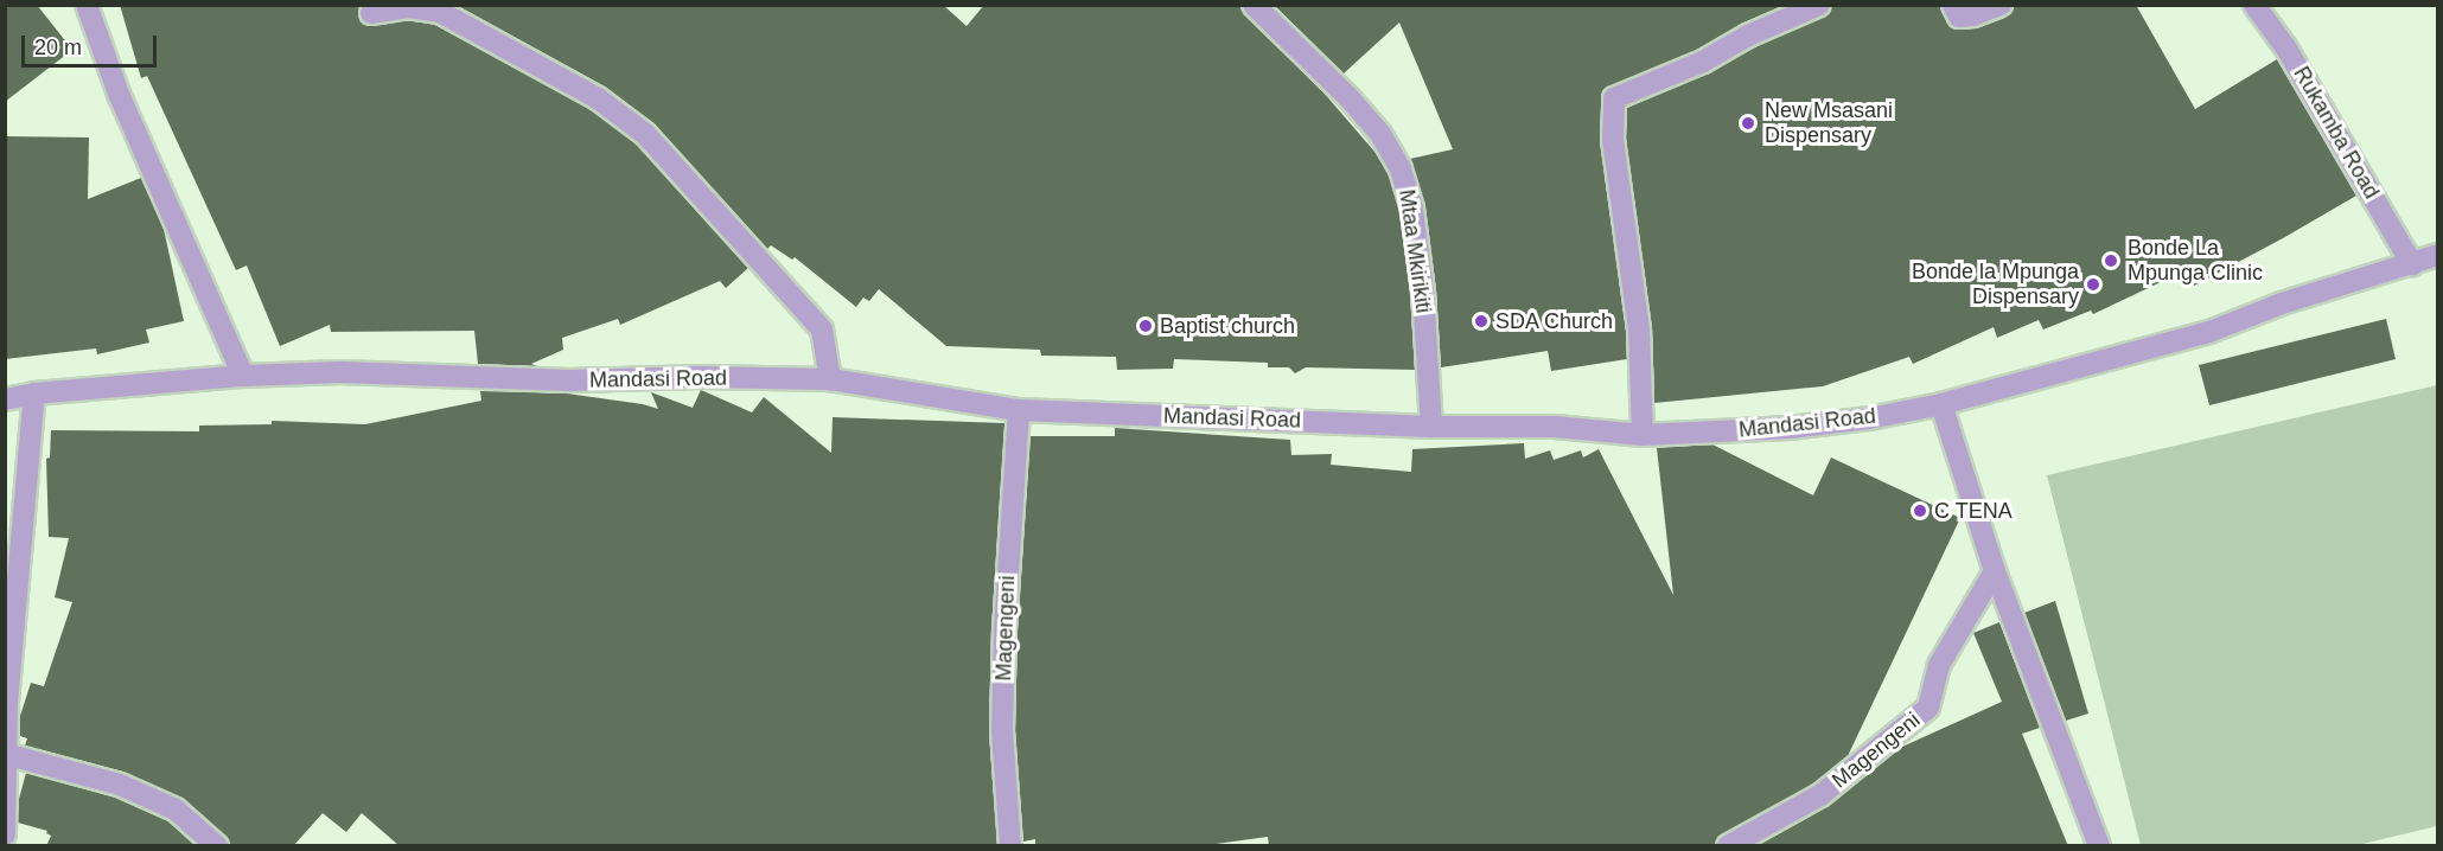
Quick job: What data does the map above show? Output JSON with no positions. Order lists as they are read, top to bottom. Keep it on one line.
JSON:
{"streets":{"street":["Rukamba Road","Mtaa Mkirikiti","Mandasi Road","Magengeni"]},"crossings":[["Rukamba Road","Mandasi Road"],["Mtaa Mkirikiti","Mandasi Road"],["Mandasi Road","Magengeni"]],"places":["New Msasani Dispensary","Bonde La Mpunga Clinic","Bonde la Mpunga Dispensary","SDA Church","Baptist church","C TENA"],"scale_bar":"20 m"}
